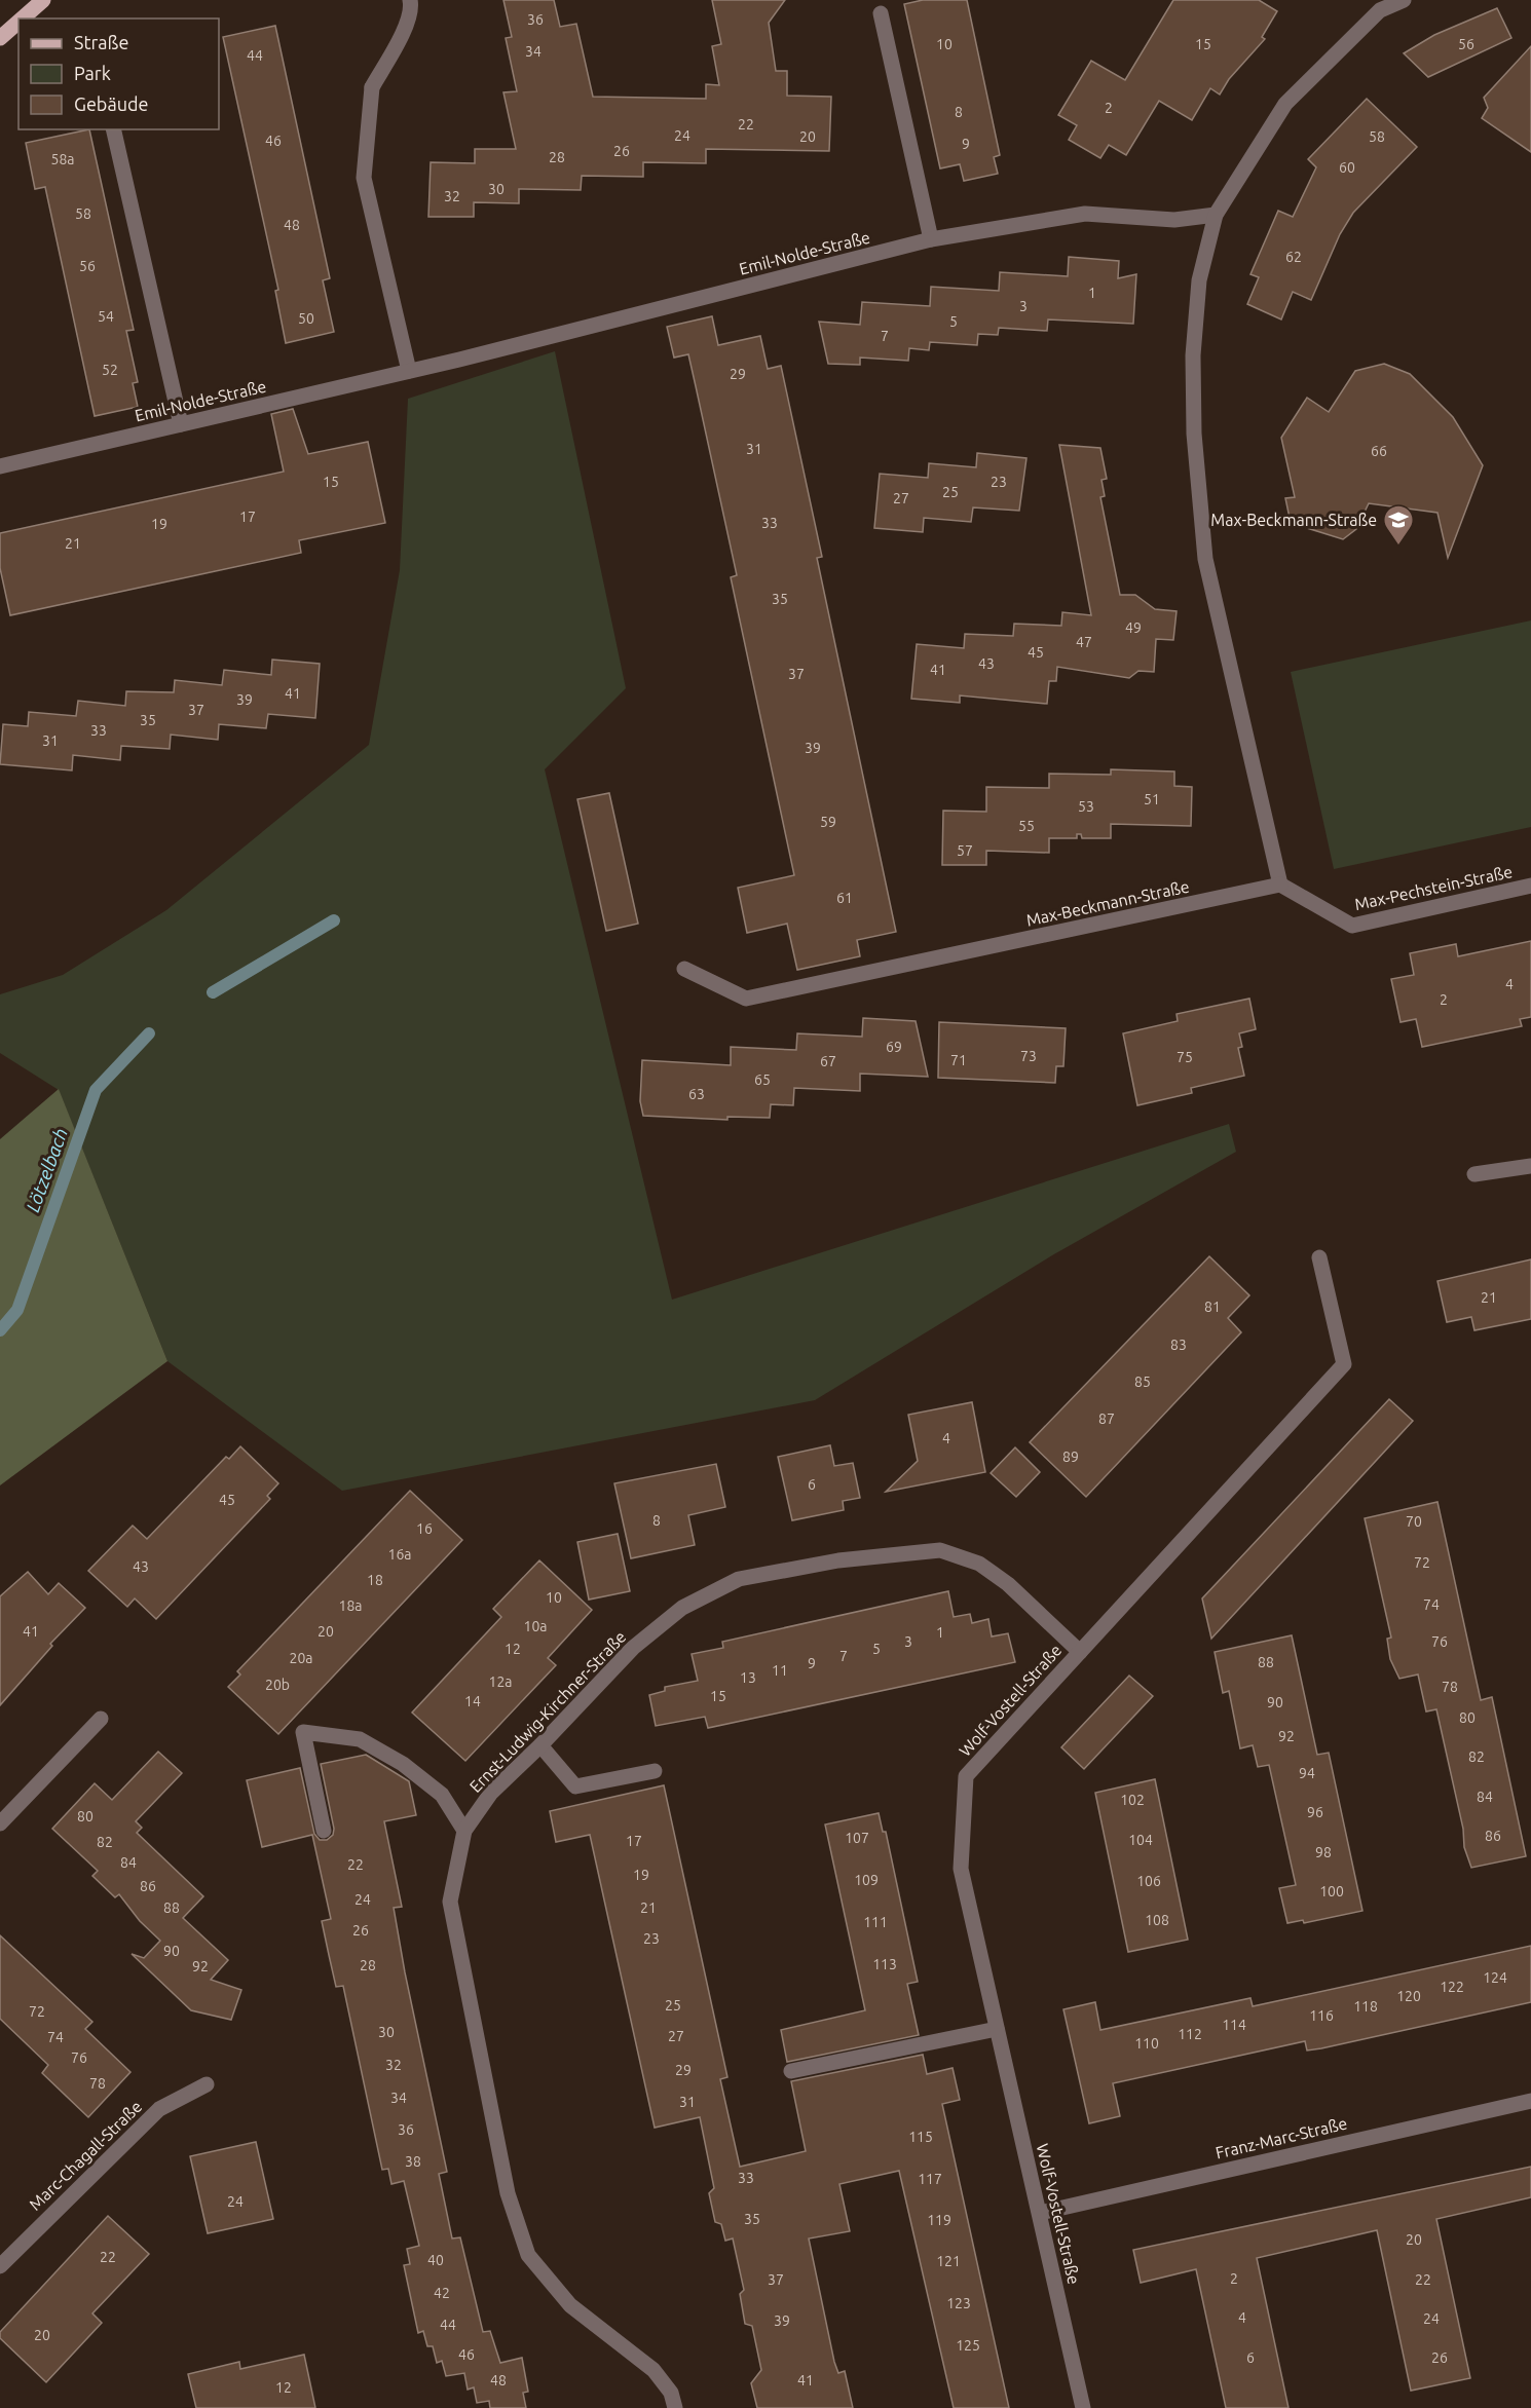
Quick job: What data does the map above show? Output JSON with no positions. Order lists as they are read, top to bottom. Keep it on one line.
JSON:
{"streets":{"street":["Emil-Nolde-Straße","Max-Pechstein-Straße","Max-Beckmann-Straße","Wolf-Vostell-Straße","Ernst-Ludwig-Kirchner-Straße","Franz-Marc-Straße","Marc-Chagall-Straße"]},"crossings":[["Max-Pechstein-Straße","Max-Beckmann-Straße"],["Wolf-Vostell-Straße","Ernst-Ludwig-Kirchner-Straße"],["Wolf-Vostell-Straße","Franz-Marc-Straße"]],"water":["Lötzelbach"],"places":{"school or university":["Max-Beckmann-Straße"]},"house_numbers":["36","10","15","56","34","44","2","8","22","24","20","58","46","9","26","28","58a","60","30","32","58","48","62","56","1","3","54","50","5","7","52","29","31","66","15","23","25","27","17","33","19","21","35","49","47","45","43","41","37","41","39","37","35","33","31","39","51","53","59","55","57","61","4","2","69","73","75","71","67","65","63","21","81","83","85","87","4","89","6","45","8","70","16","16a","72","43","18","10","74","18a","10a","41","20","1","3","76","12","5","7","20a","88","9","11","13","12a","20b","78","15","14","90","80","92","82","94","84","102","96","80","86","107","104","17","82","98","84","22","19","109","106","86","100","24","88","21","108","111","26","23","90","113","28","92","124","122","120","25","118","72","116","114","30","112","27","74","110","76","32","29","78","34","31","36","115","38","33","117","24","35","119","20","22","40","121","2","37","22","42","123","4","24","39","44","20","125","46","6","26","48","41","12"],"legend":["Straße","Park","Gebäude"]}
